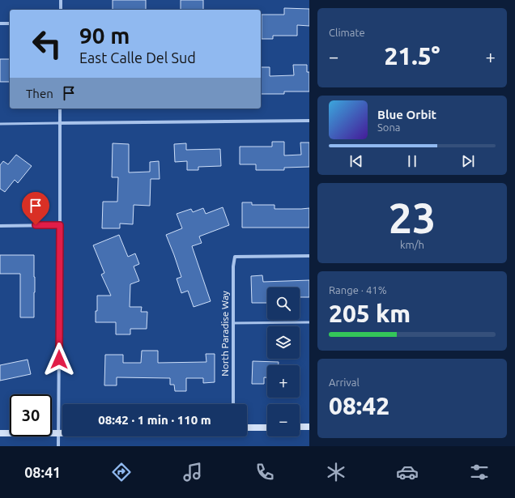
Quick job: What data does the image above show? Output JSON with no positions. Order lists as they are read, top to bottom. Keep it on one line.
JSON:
{"streets":{"street":["North Paradise Way"]},"page":{"tile":["Climate",["23","km/h"],["Range · 41%","205 km"],["Arrival","08:42"]],"turn":["90 m","East Calle Del Sud"],"heat":["−","21.5°","+"],"then":"Then","song":["Blue Orbit","Sona"],"map_buttons":["+","−"],"limit":"30","trip":"08:42 · 1 min · 110 m","tabs":"08:41"}}
